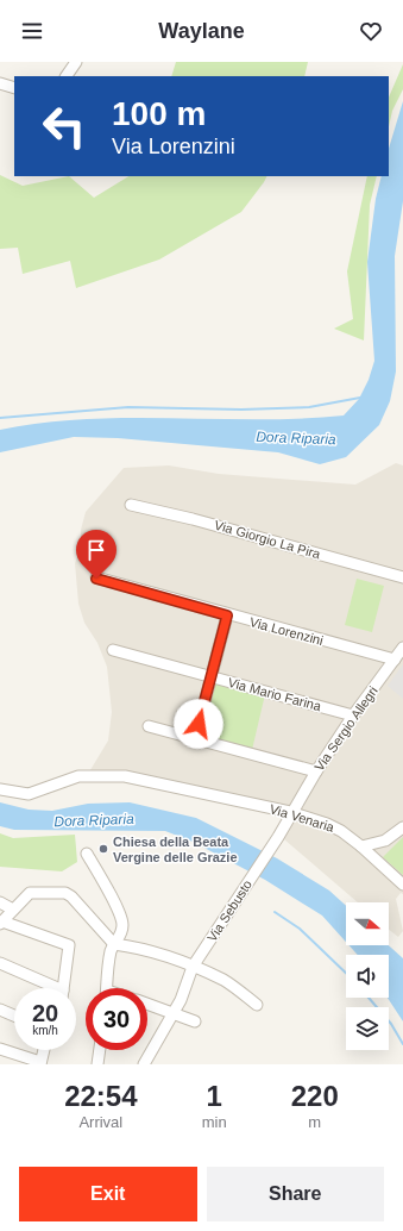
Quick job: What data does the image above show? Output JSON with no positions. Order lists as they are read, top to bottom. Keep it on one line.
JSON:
{"streets":{"street":["Via Giorgio La Pira","Via Lorenzini","Via Mario Farina","Via Sergio Allegri","Via Venaria","Via Sebusto"]},"crossings":[["Via Lorenzini","Via Sergio Allegri"],["Via Mario Farina","Via Sergio Allegri"],["Via Sergio Allegri","Via Venaria"],["Via Sergio Allegri","Via Sebusto"],["Via Venaria","Via Sebusto"]],"water":["Dora Riparia"],"places":["Chiesa della Beata Vergine delle Grazie"],"north":"right","page":{"header":"Waylane","turn":["100 m","Via Lorenzini"],"speed":"20 km/h","limit":"30","eta":["22:54","Arrival","1","min","220","m"],"buttons":["Exit","Share"]}}
